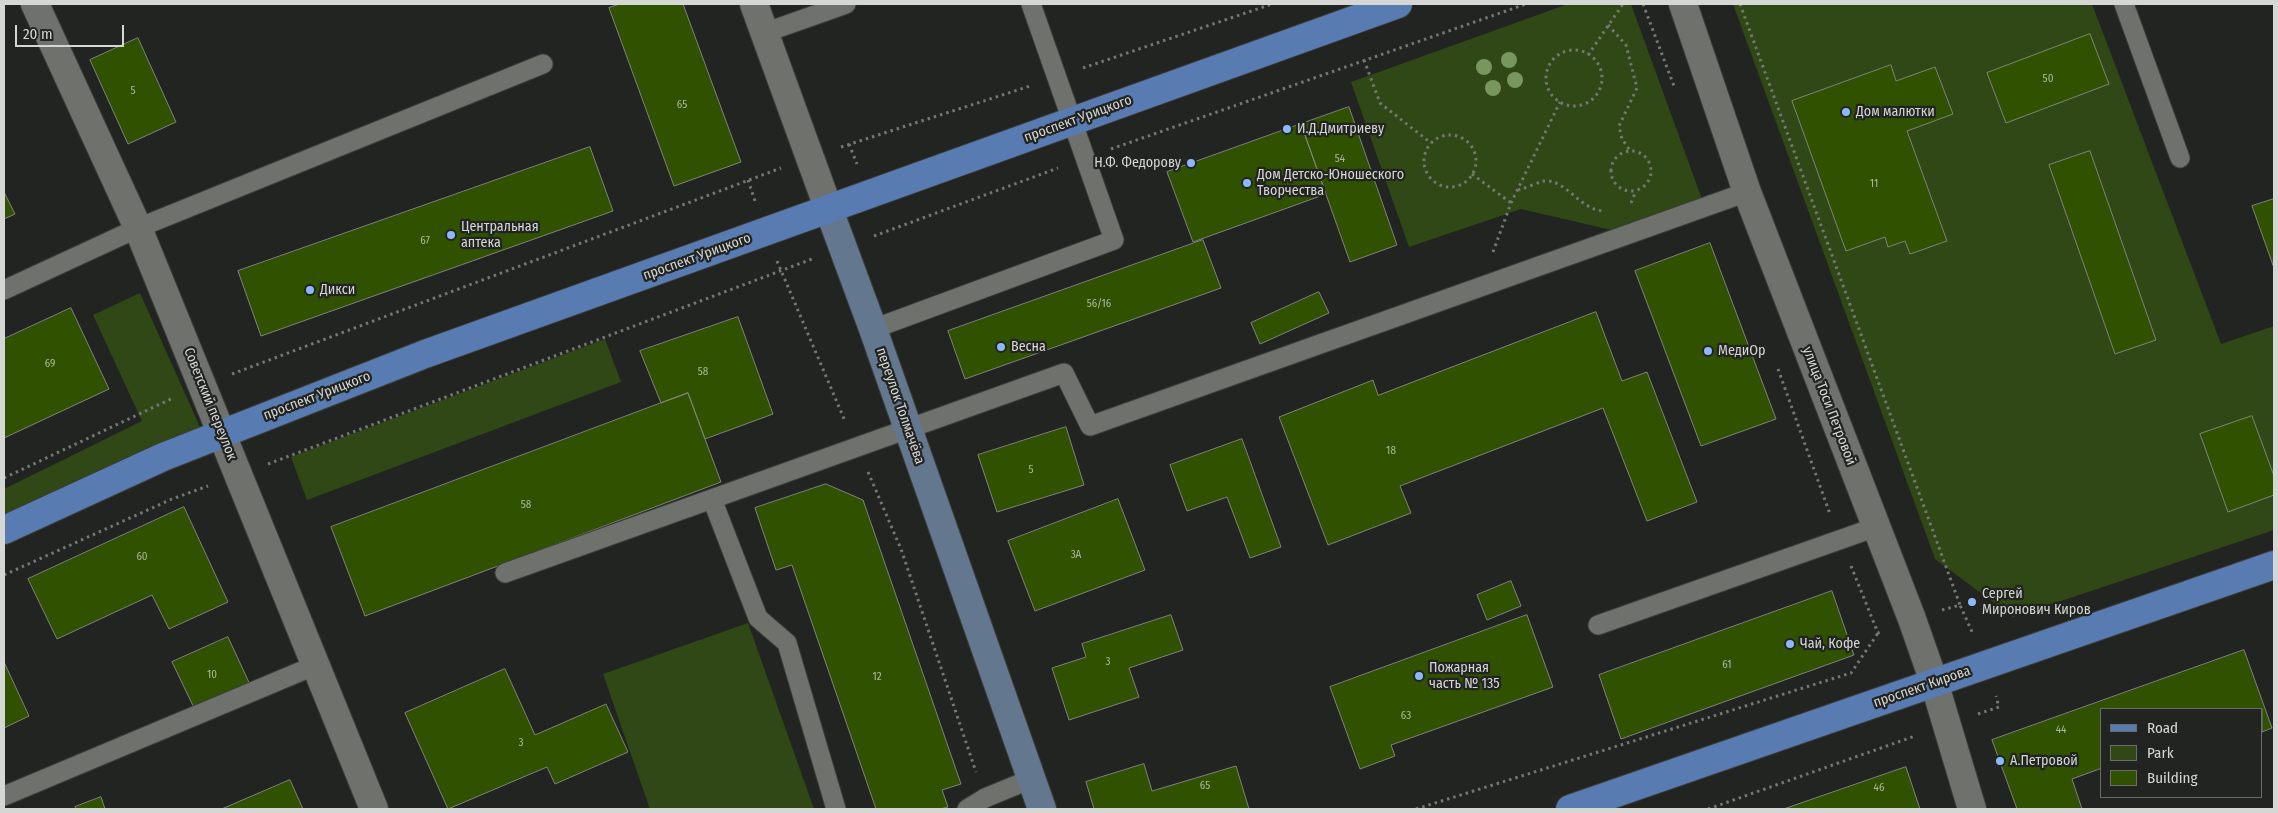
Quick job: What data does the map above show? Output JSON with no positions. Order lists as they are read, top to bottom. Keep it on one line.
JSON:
{"streets":{"main road":["проспект Урицкого","переулок Толмачёва","проспект Кирова"],"street":["Советский переулок","улица Тоси Петровой"]},"crossings":[["проспект Урицкого","Советский переулок"],["проспект Урицкого","переулок Толмачёва"],["улица Тоси Петровой","проспект Кирова"]],"places":["Дом малютки","И.Д.Дмитриеву","Н.Ф. Федорову","Дом Детско-Юношеского Творчества","Центральная аптека","Дикси","Весна","МедиОр","Сергей Миронович Киров","Чай, Кофе","Пожарная часть № 135","А.Петровой"],"house_numbers":["50","5","65","54","11","67","56/16","69","58","18","5","58","3А","60","3","61","10","12","63","44","3","65","46"],"legend":["Road","Park","Building"],"scale_bar":"20 m"}
